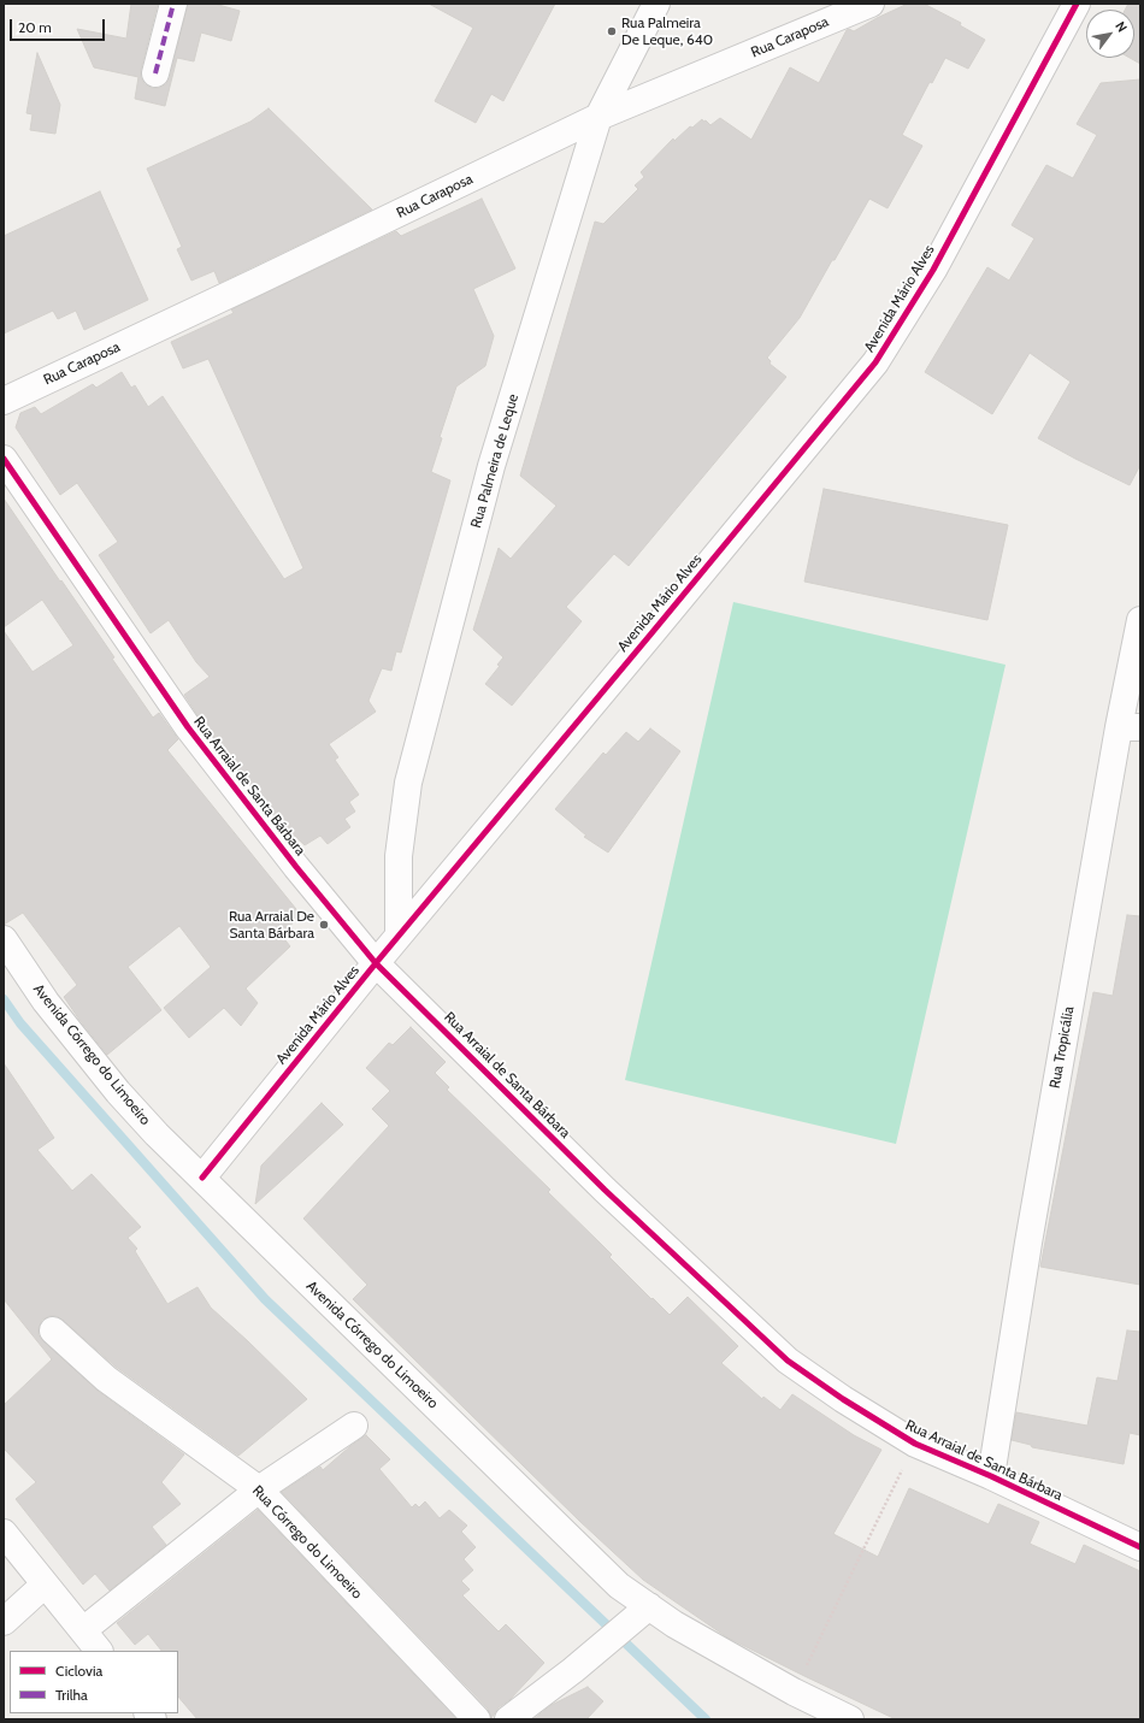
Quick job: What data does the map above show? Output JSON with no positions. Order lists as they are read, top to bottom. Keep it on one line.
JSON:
{"streets":{"street":["Rua Caraposa","Avenida Mário Alves","Rua Palmeira de Leque","Rua Arraial de Santa Bárbara","Rua Tropicália","Avenida Córrego do Limoeiro","Rua Córrego do Limoeiro"]},"crossings":[["Rua Caraposa","Rua Palmeira de Leque"],["Avenida Mário Alves","Rua Palmeira de Leque"],["Avenida Mário Alves","Rua Arraial de Santa Bárbara"],["Avenida Mário Alves","Avenida Córrego do Limoeiro"],["Rua Arraial de Santa Bárbara","Rua Tropicália"]],"places":["Rua Palmeira De Leque, 640","Rua Arraial De Santa Bárbara"],"legend":["Ciclovia","Trilha"],"scale_bar":"20 m","north":"top right"}
